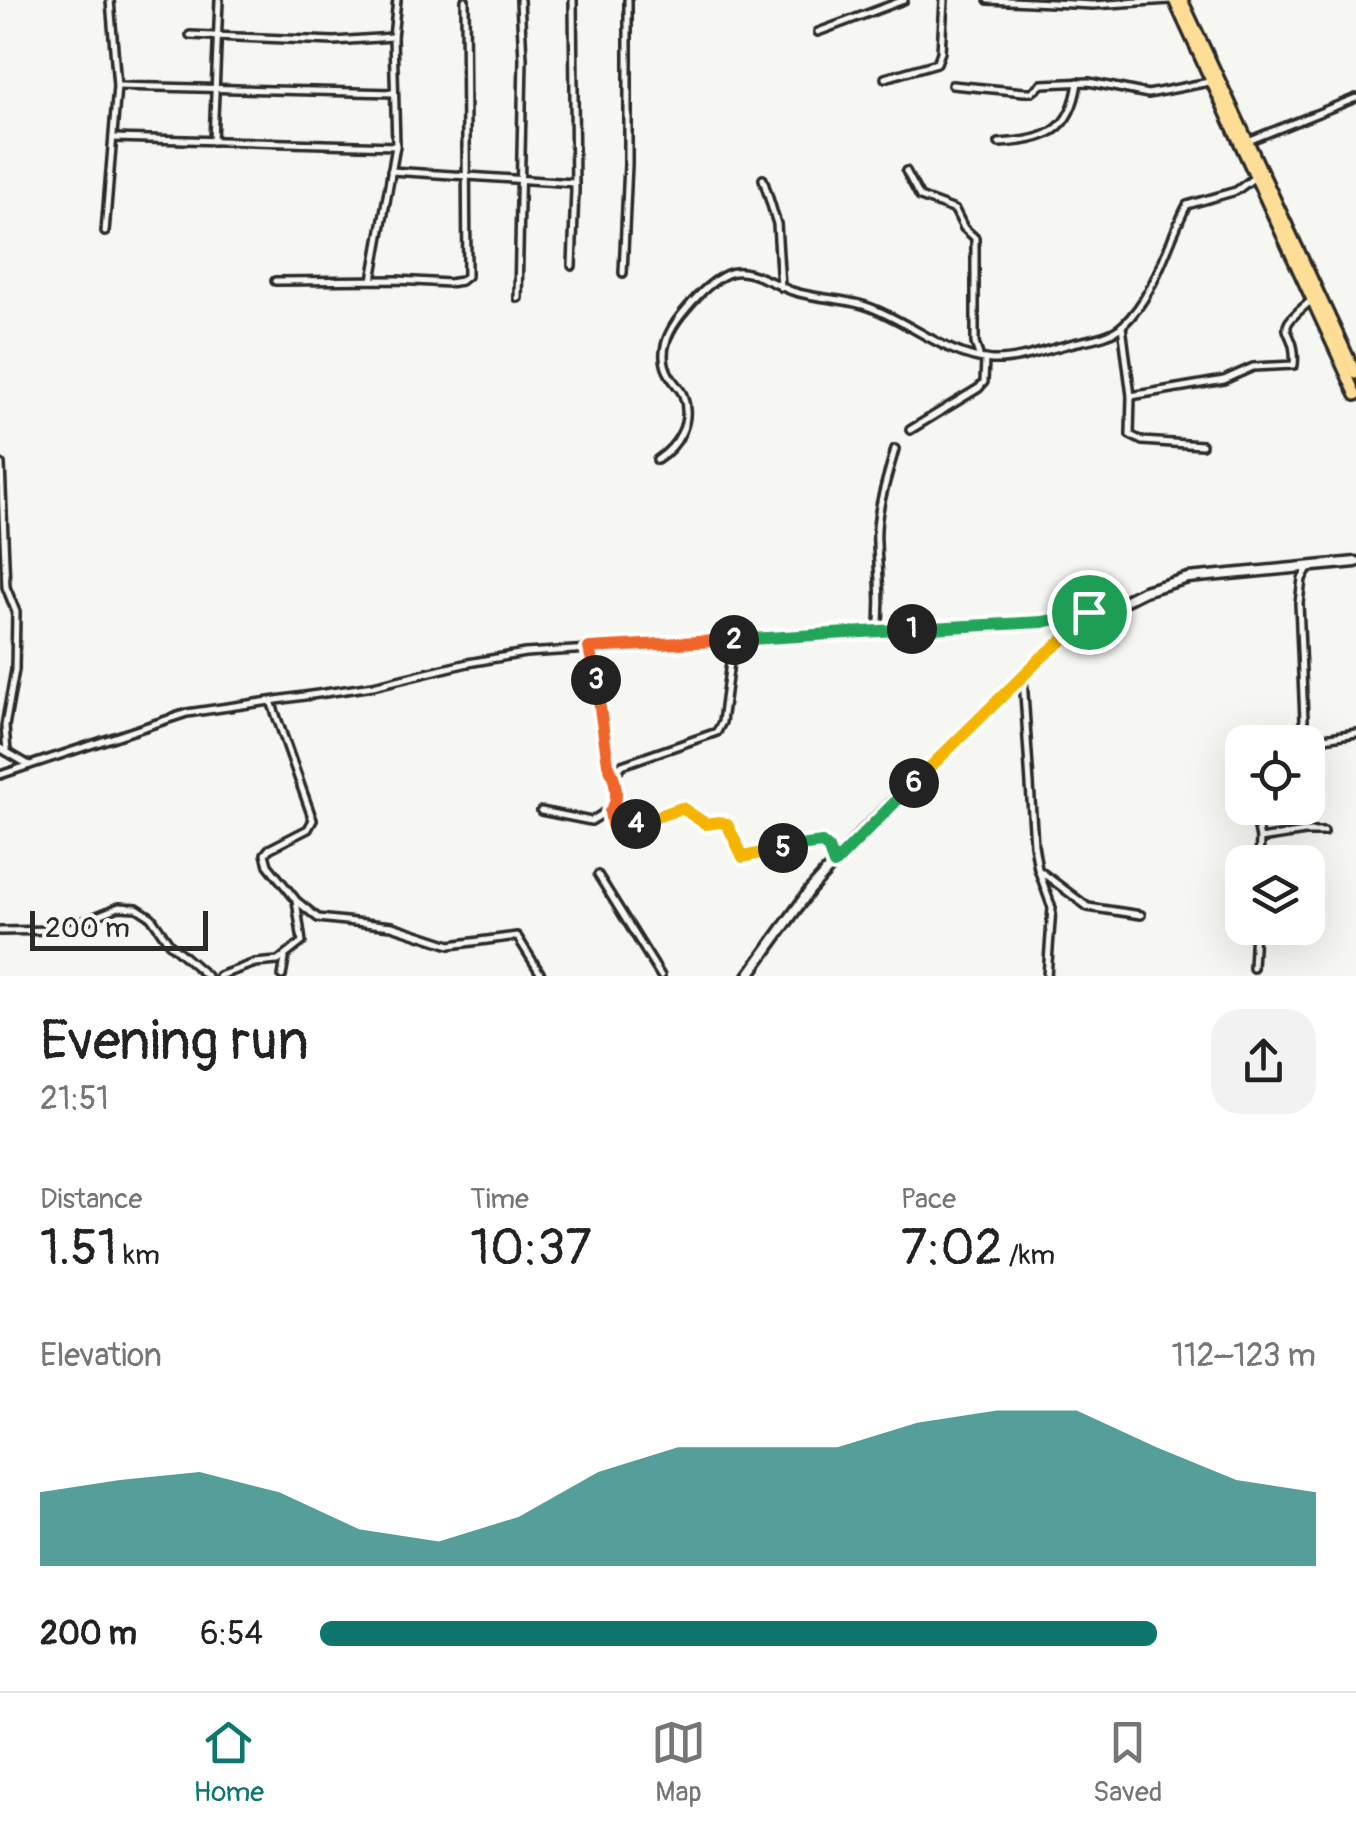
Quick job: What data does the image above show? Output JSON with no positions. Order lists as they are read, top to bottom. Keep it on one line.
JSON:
{"scale_bar":"200 m","page":{"pins":["1","2","3","6","4","5"],"scale":"200 m","heading":["Evening run","21:51"],"stats":[["Distance","1.51 km"],["Time","10:37"],["Pace","7:02 /km"]],"chart":["Elevation","112–123 m"],"list":[{"name":"200 m","note":"6:54"}],"tabs":["Home","Map","Saved"]}}
